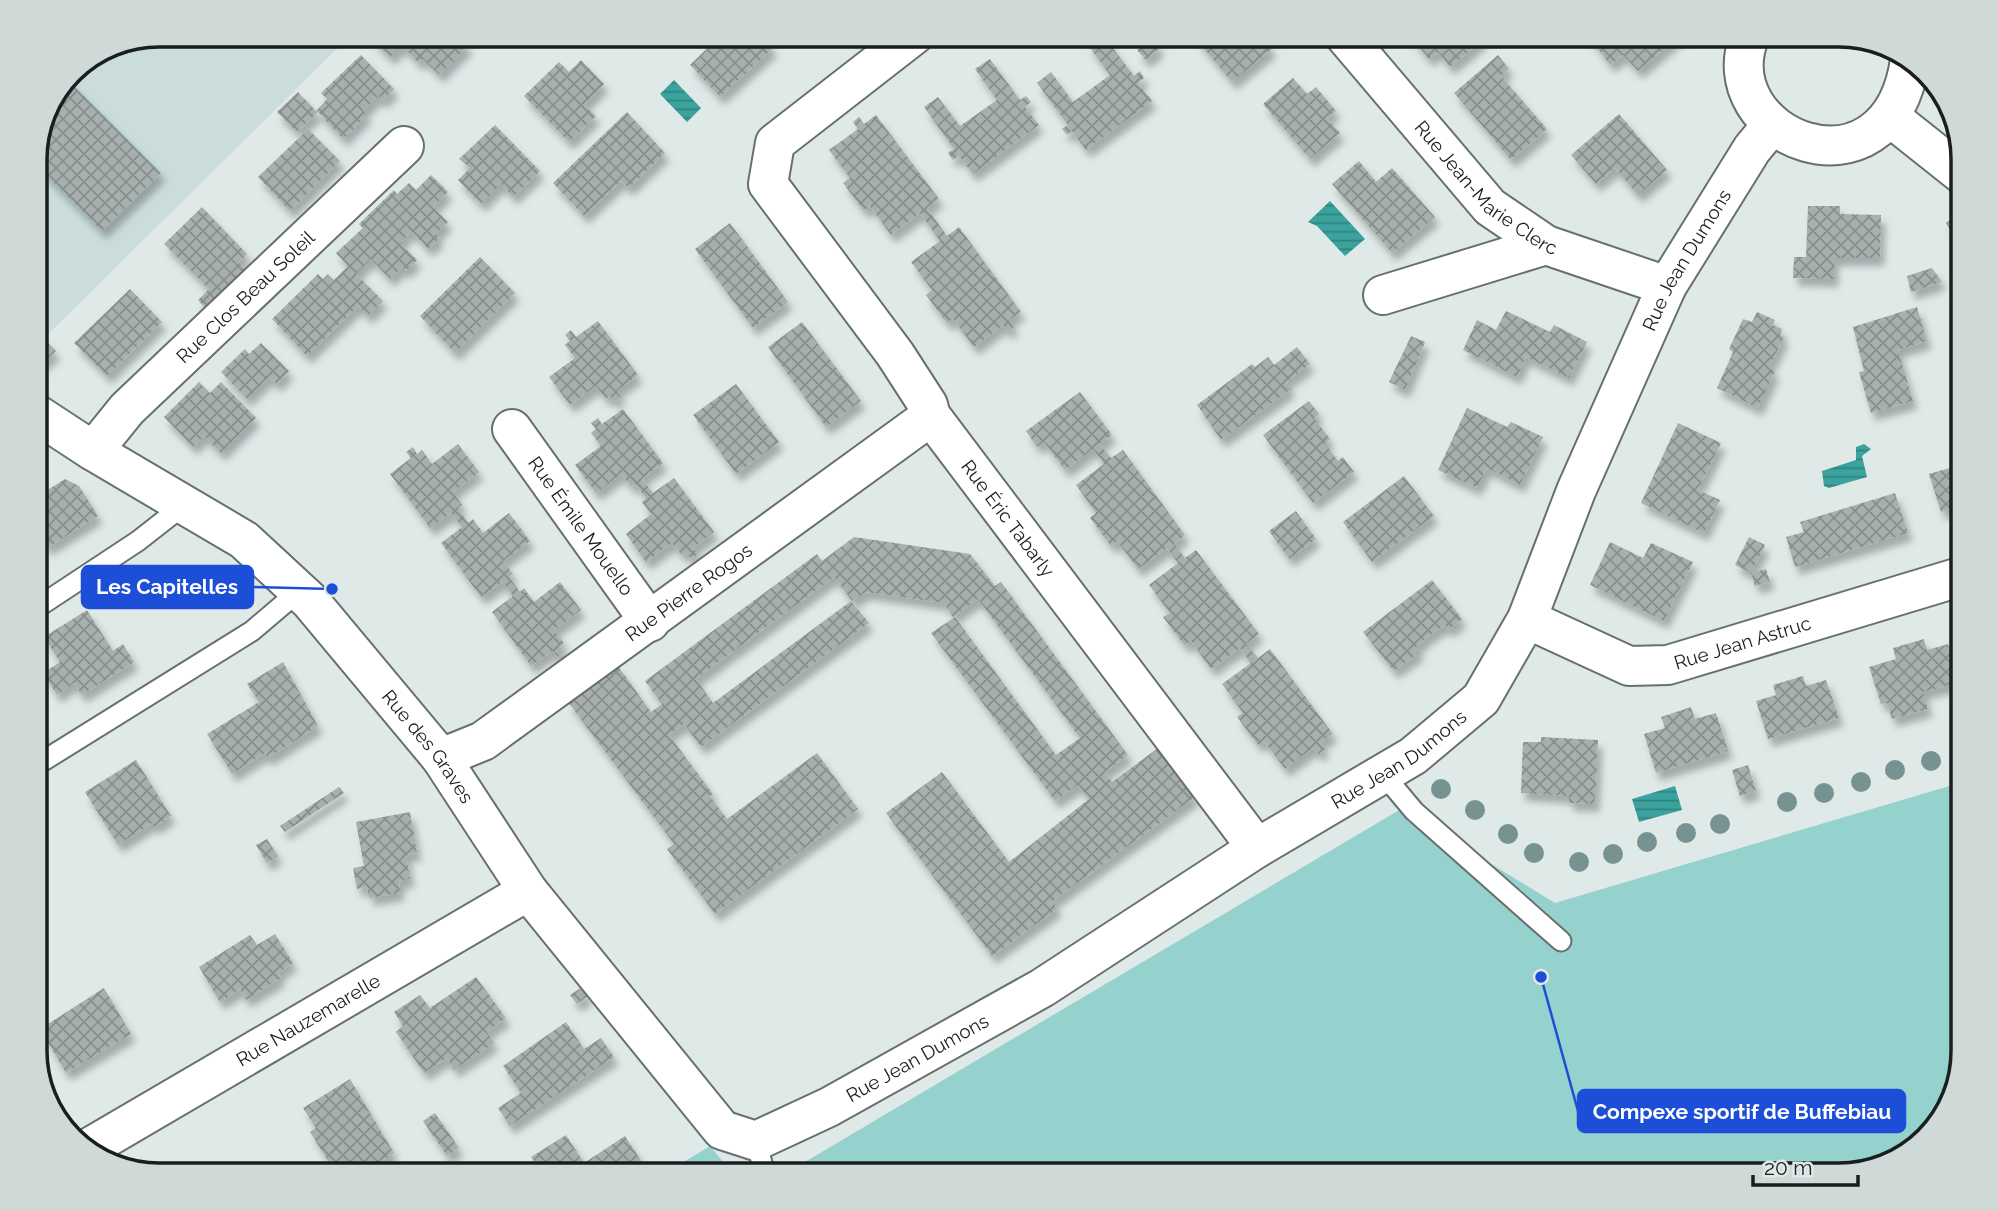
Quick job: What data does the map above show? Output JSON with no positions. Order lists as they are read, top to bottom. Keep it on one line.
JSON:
{"streets":{"street":["Rue Jean-Marie Clerc","Rue Jean Dumons","Rue Clos Beau Soleil","Rue Éric Tabarly","Rue Émile Mouello","Rue Pierre Rogos","Rue Jean Astruc","Rue des Graves","Rue Nauzemarelle"]},"crossings":[["Rue Jean-Marie Clerc","Rue Jean Dumons"],["Rue Jean Dumons","Rue Éric Tabarly"],["Rue Jean Dumons","Rue Jean Astruc"],["Rue Jean Dumons","Rue des Graves"],["Rue Clos Beau Soleil","Rue des Graves"],["Rue Éric Tabarly","Rue Pierre Rogos"],["Rue Émile Mouello","Rue Pierre Rogos"],["Rue Pierre Rogos","Rue des Graves"],["Rue des Graves","Rue Nauzemarelle"]],"places":["Les Capitelles","Compexe sportif de Buffebiau"],"scale_bar":"20 m"}
